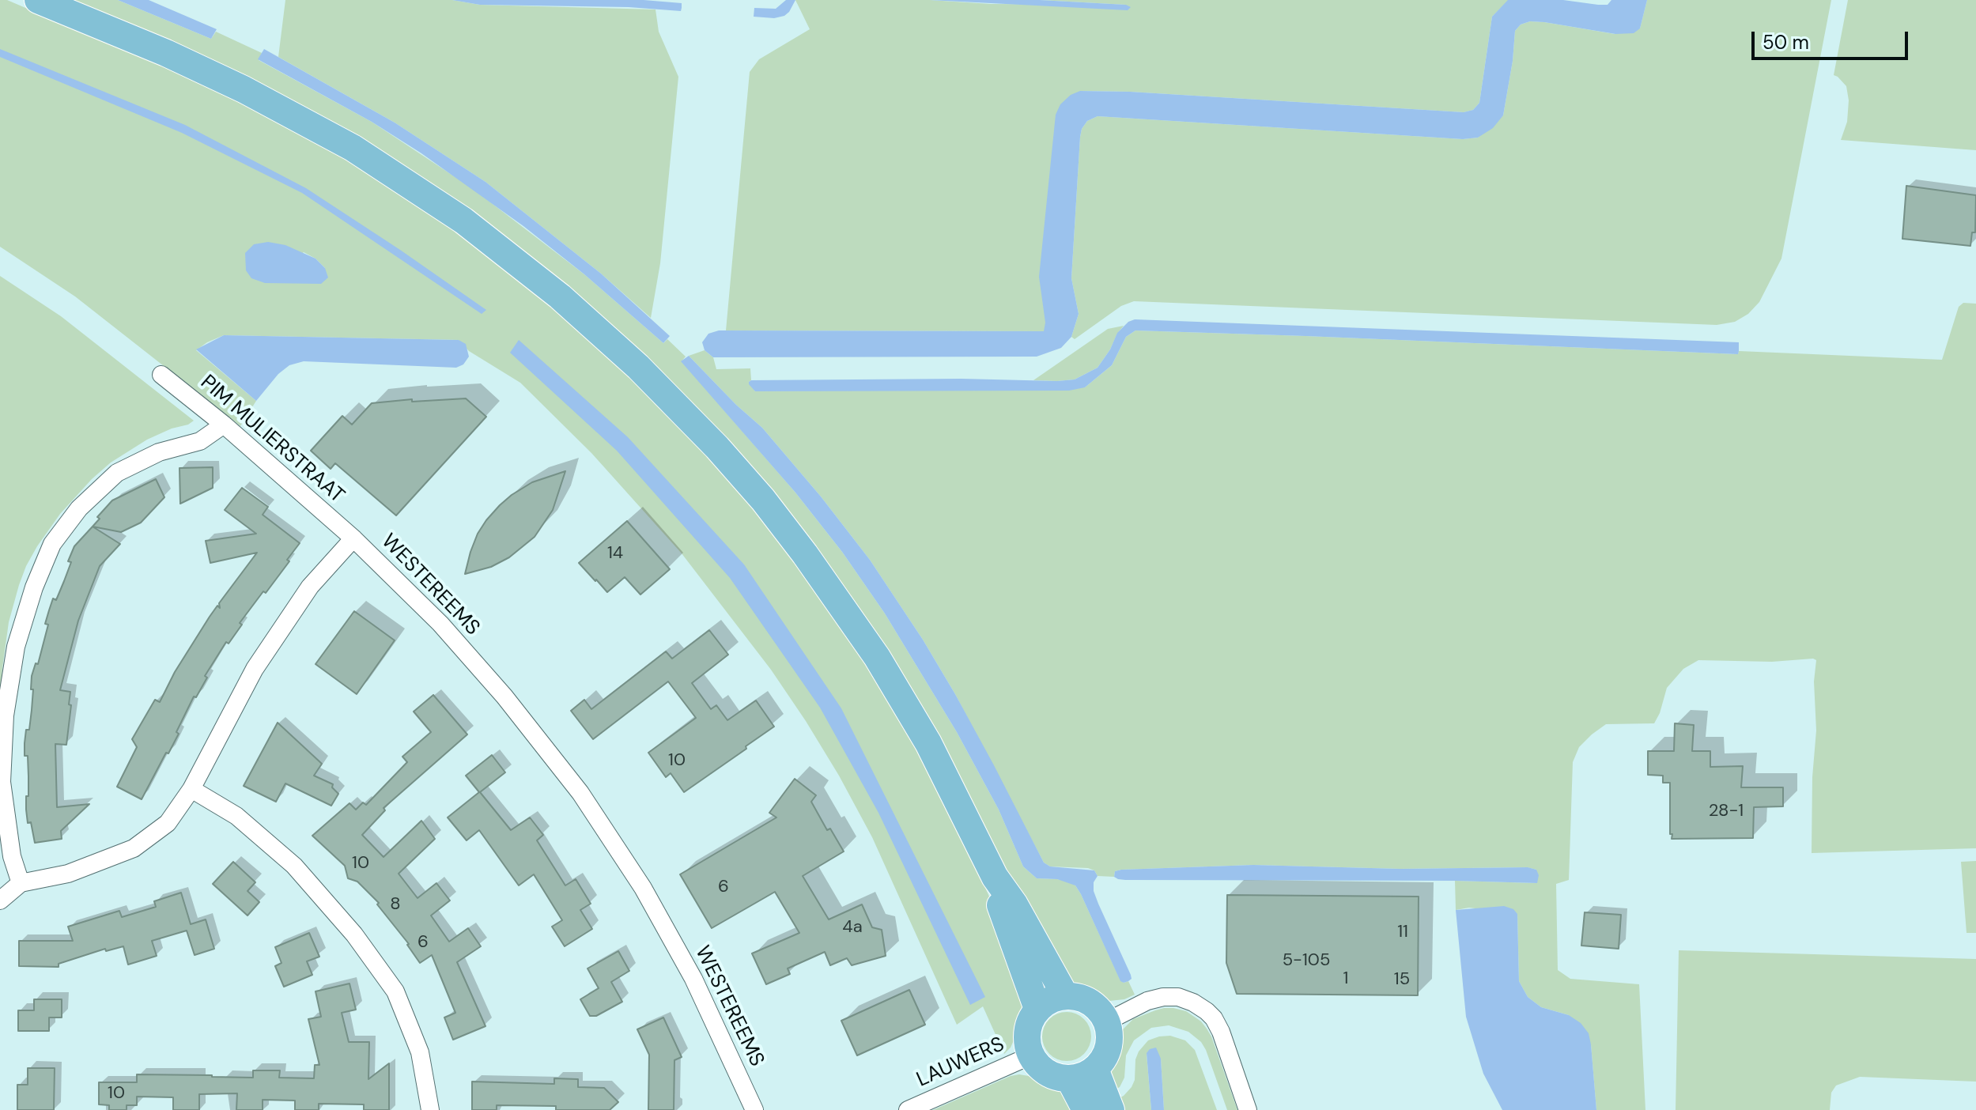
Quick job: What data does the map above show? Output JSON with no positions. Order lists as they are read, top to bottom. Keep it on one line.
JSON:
{"streets":{"street":["PIM MULIERSTRAAT","WESTEREEMS","LAUWERS"]},"crossings":[["PIM MULIERSTRAAT","WESTEREEMS"]],"house_numbers":["14","10","28-1","10","6","8","4a","11","6","5-105","1","15","10"],"scale_bar":"50 m"}
